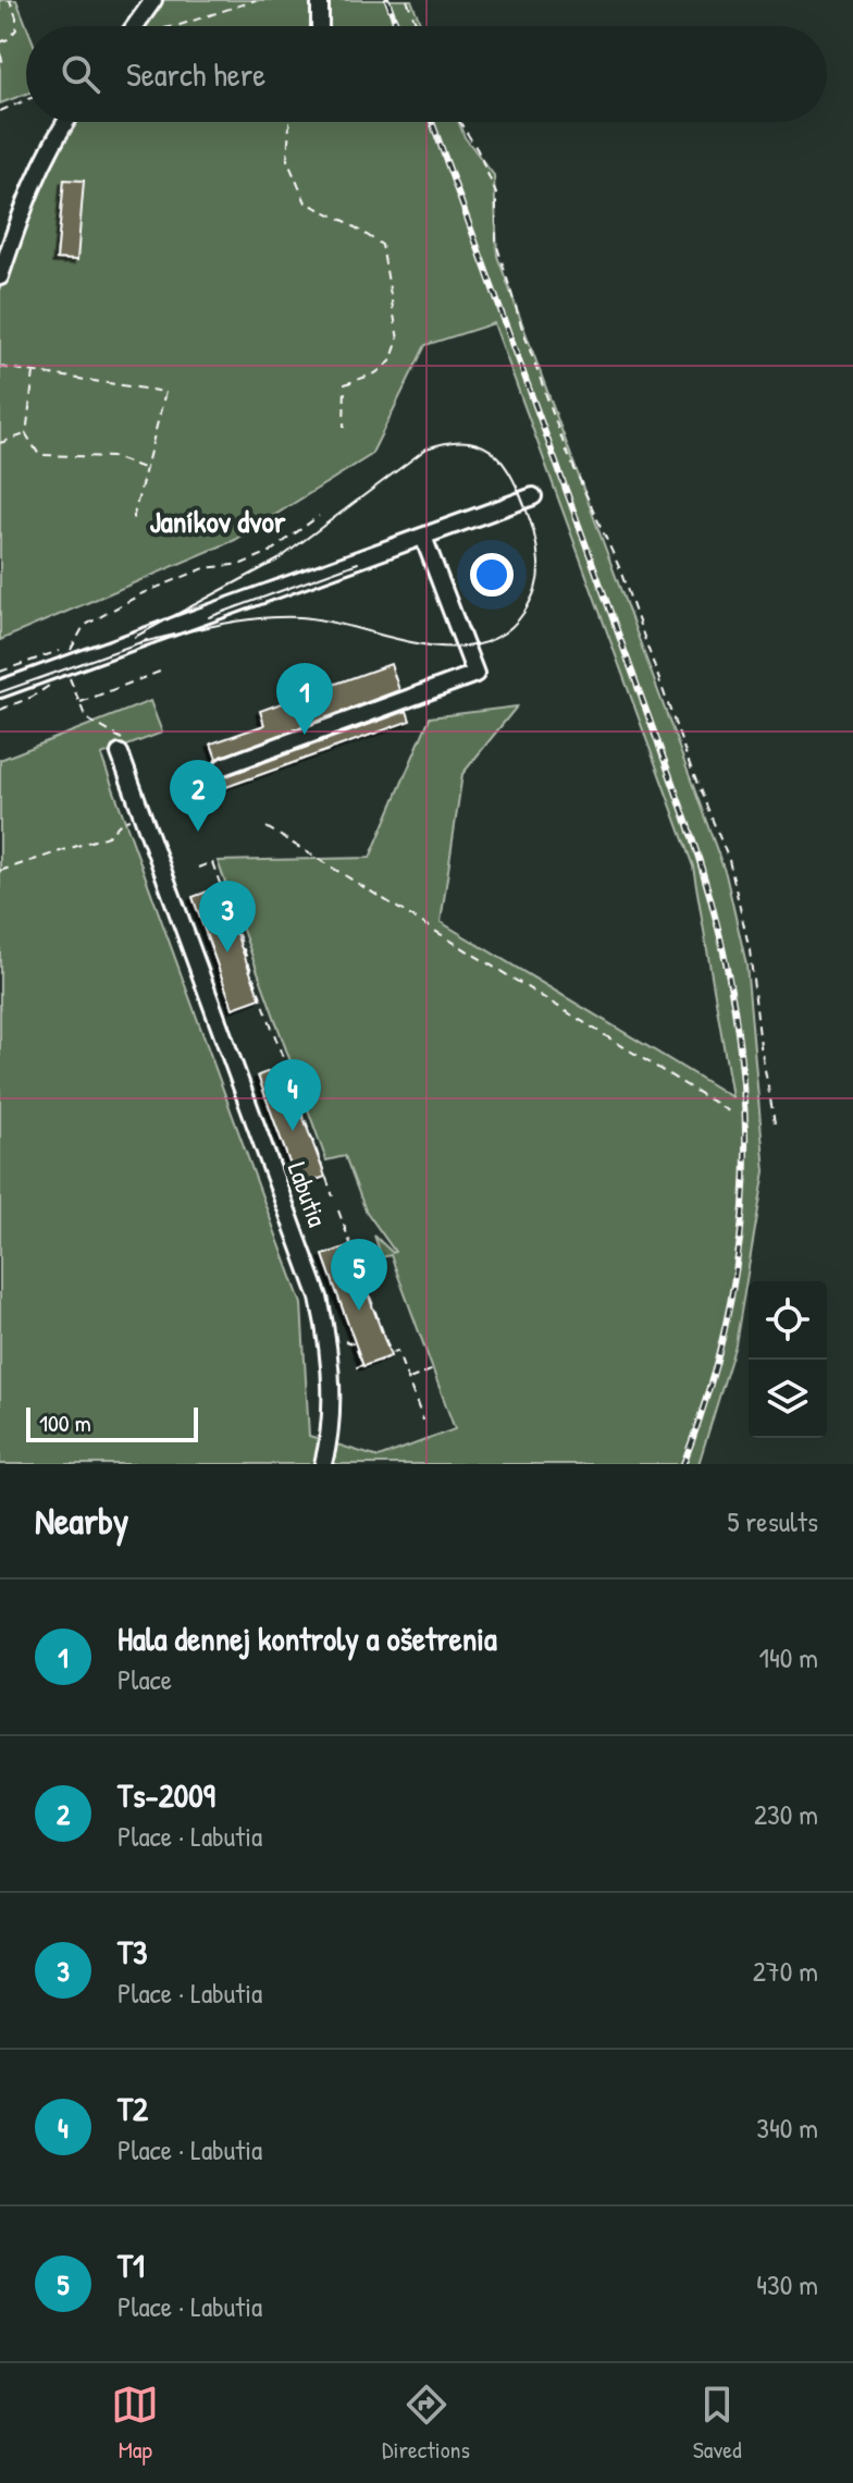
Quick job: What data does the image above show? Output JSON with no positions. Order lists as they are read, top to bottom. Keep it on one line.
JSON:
{"streets":{"street":["Labutia"]},"districts":["Janíkov dvor"],"scale_bar":"100 m","page":{"search":"Search here","pins":["1","2","3","4","5"],"scale":"100 m","heading":["Nearby","5 results"],"list":[{"mark":"1","name":"Hala dennej kontroly a ošetrenia","note":"Place","value":"140 m"},{"mark":"2","name":"Ts-2009","note":"Place · Labutia","value":"230 m"},{"mark":"3","name":"T3","note":"Place · Labutia","value":"270 m"},{"mark":"4","name":"T2","note":"Place · Labutia","value":"340 m"},{"mark":"5","name":"T1","note":"Place · Labutia","value":"430 m"}],"nav":["Map","Directions","Saved"]}}
